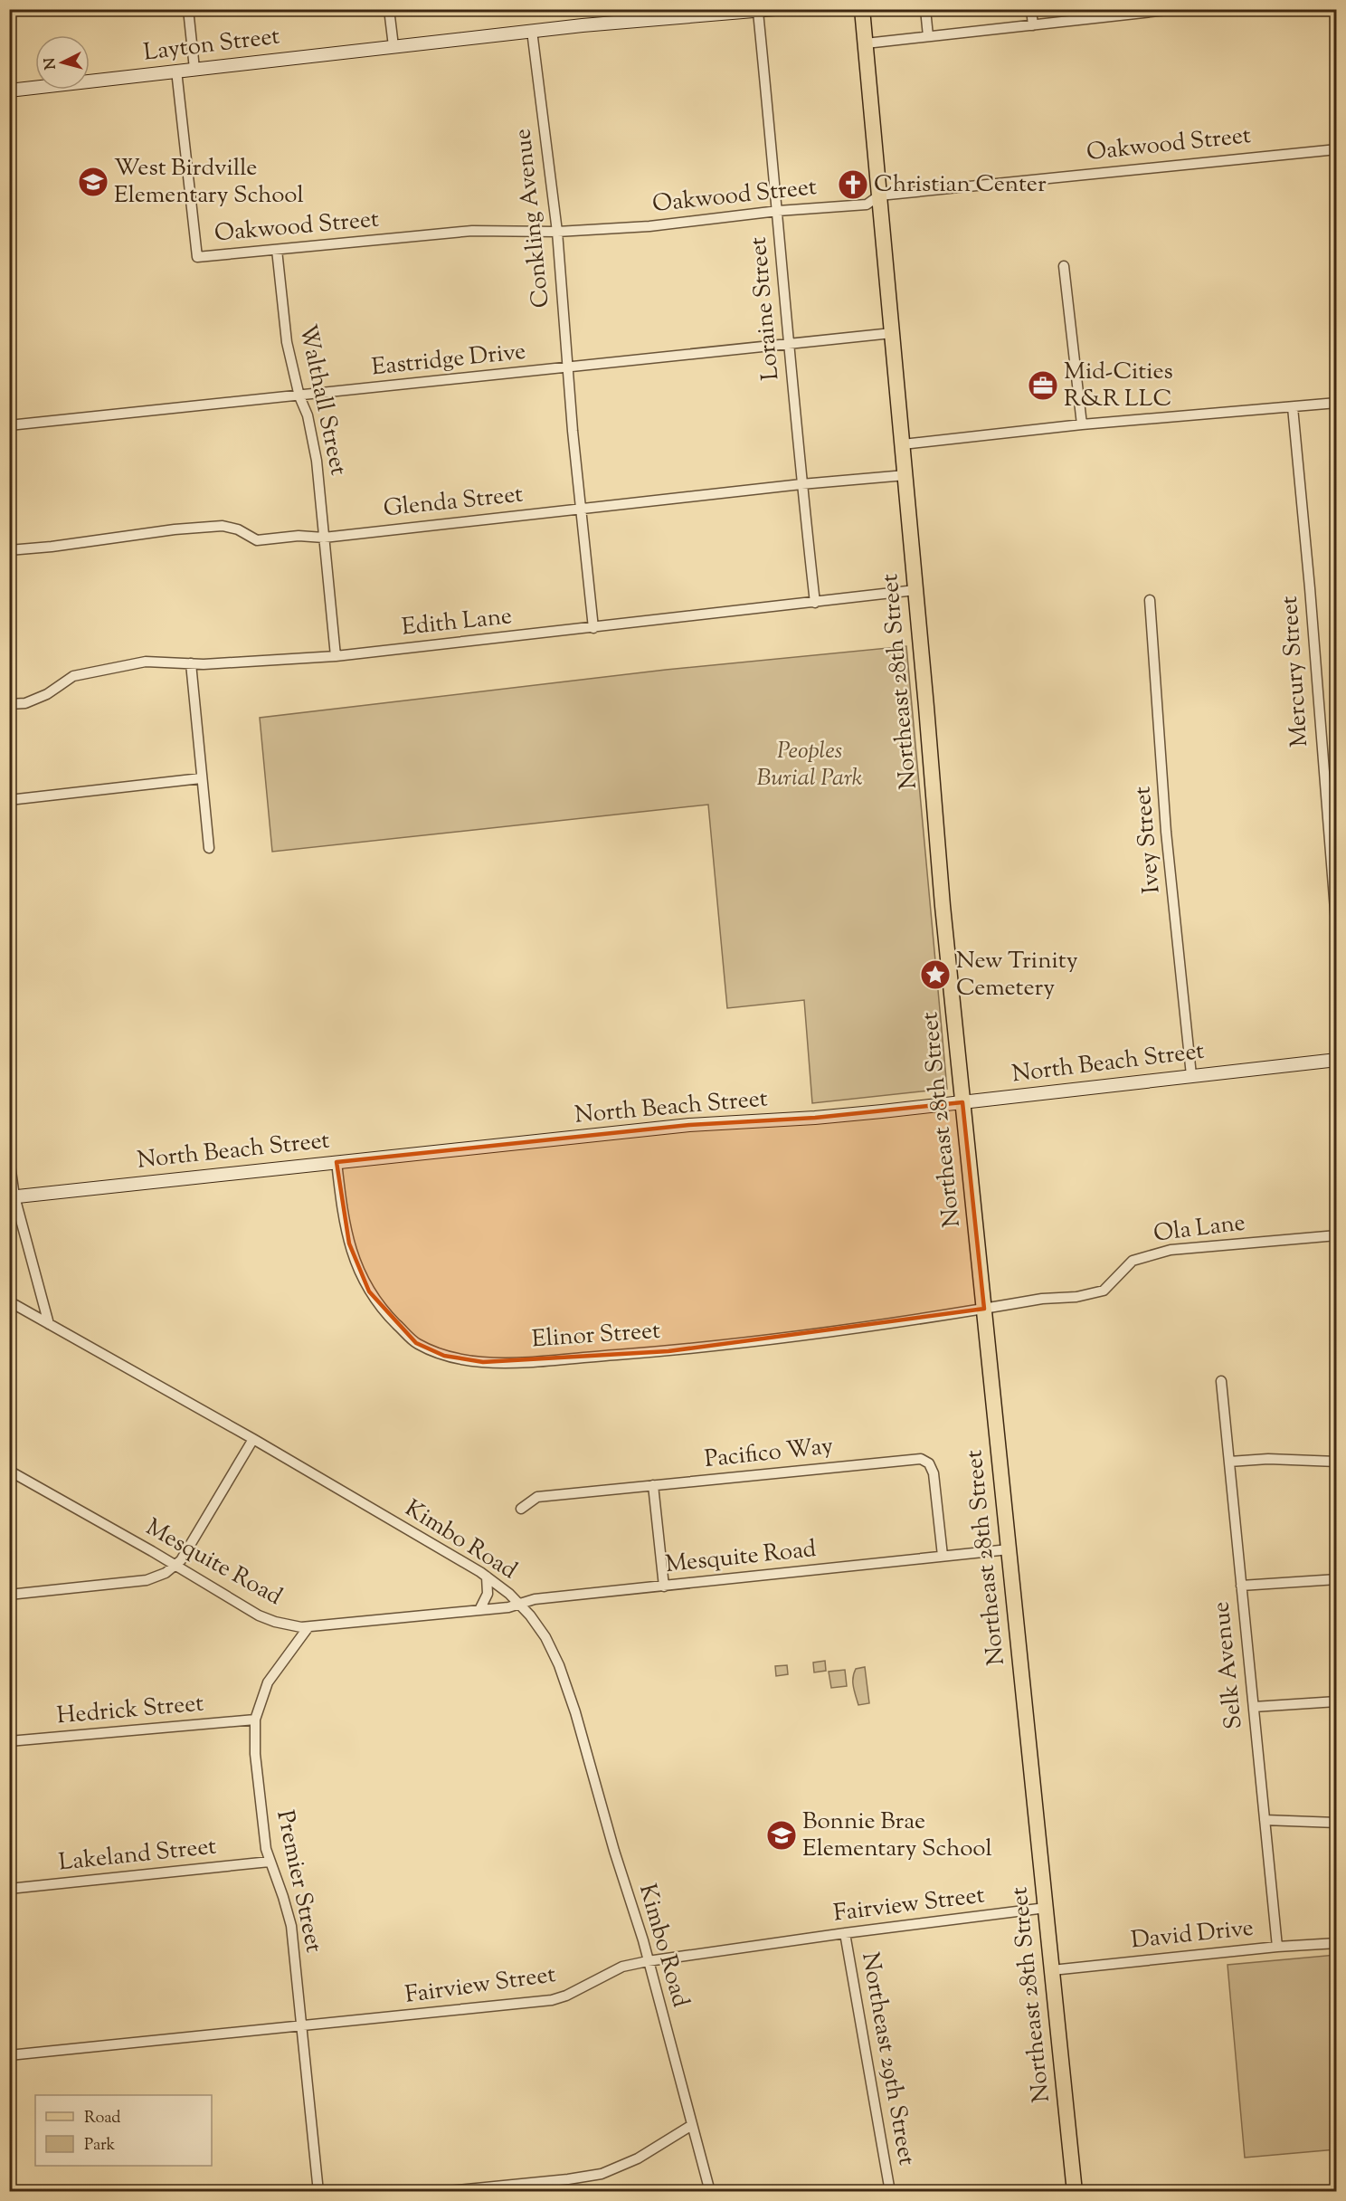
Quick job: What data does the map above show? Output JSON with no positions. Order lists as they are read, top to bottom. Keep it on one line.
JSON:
{"streets":{"main road":["Layton Street","Northeast 28th Street","North Beach Street"],"street":["Oakwood Street","Conkling Avenue","Loraine Street","Eastridge Drive","Walthall Street","Glenda Street","Edith Lane","Mercury Street","Ivey Street","Ola Lane","Elinor Street","Pacifico Way","Kimbo Road","Mesquite Road","Selk Avenue","Hedrick Street","Lakeland Street","Premier Street","Fairview Street","David Drive","Northeast 29th Street"]},"crossings":[["Layton Street","Oakwood Street"],["Layton Street","Conkling Avenue"],["Layton Street","Loraine Street"],["Oakwood Street","Conkling Avenue"],["Oakwood Street","Loraine Street"],["Oakwood Street","Walthall Street"],["Oakwood Street","Northeast 28th Street"],["Conkling Avenue","Eastridge Drive"],["Conkling Avenue","Glenda Street"],["Conkling Avenue","Edith Lane"],["Loraine Street","Eastridge Drive"],["Loraine Street","Glenda Street"],["Loraine Street","Edith Lane"],["Eastridge Drive","Walthall Street"],["Eastridge Drive","Northeast 28th Street"],["Walthall Street","Glenda Street"],["Walthall Street","Edith Lane"],["Glenda Street","Northeast 28th Street"],["Edith Lane","Northeast 28th Street"],["Northeast 28th Street","North Beach Street"],["Northeast 28th Street","Ola Lane"],["Northeast 28th Street","Elinor Street"],["Northeast 28th Street","Mesquite Road"],["Northeast 28th Street","Fairview Street"],["Northeast 28th Street","David Drive"],["Ivey Street","North Beach Street"],["North Beach Street","Elinor Street"],["Ola Lane","Elinor Street"],["Pacifico Way","Mesquite Road"],["Kimbo Road","Mesquite Road"],["Kimbo Road","Fairview Street"],["Mesquite Road","Premier Street"],["Selk Avenue","David Drive"],["Hedrick Street","Premier Street"],["Lakeland Street","Premier Street"],["Premier Street","Fairview Street"],["Fairview Street","Northeast 29th Street"]],"parks":["Peoples Burial Park"],"places":{"school or university":["West Birdville Elementary School","Bonnie Brae Elementary School"],"church":["Christian Center"],"office":["Mid-Cities R&R LLC"],"place":["New Trinity Cemetery"]},"legend":["Road","Park"],"north":"left"}
